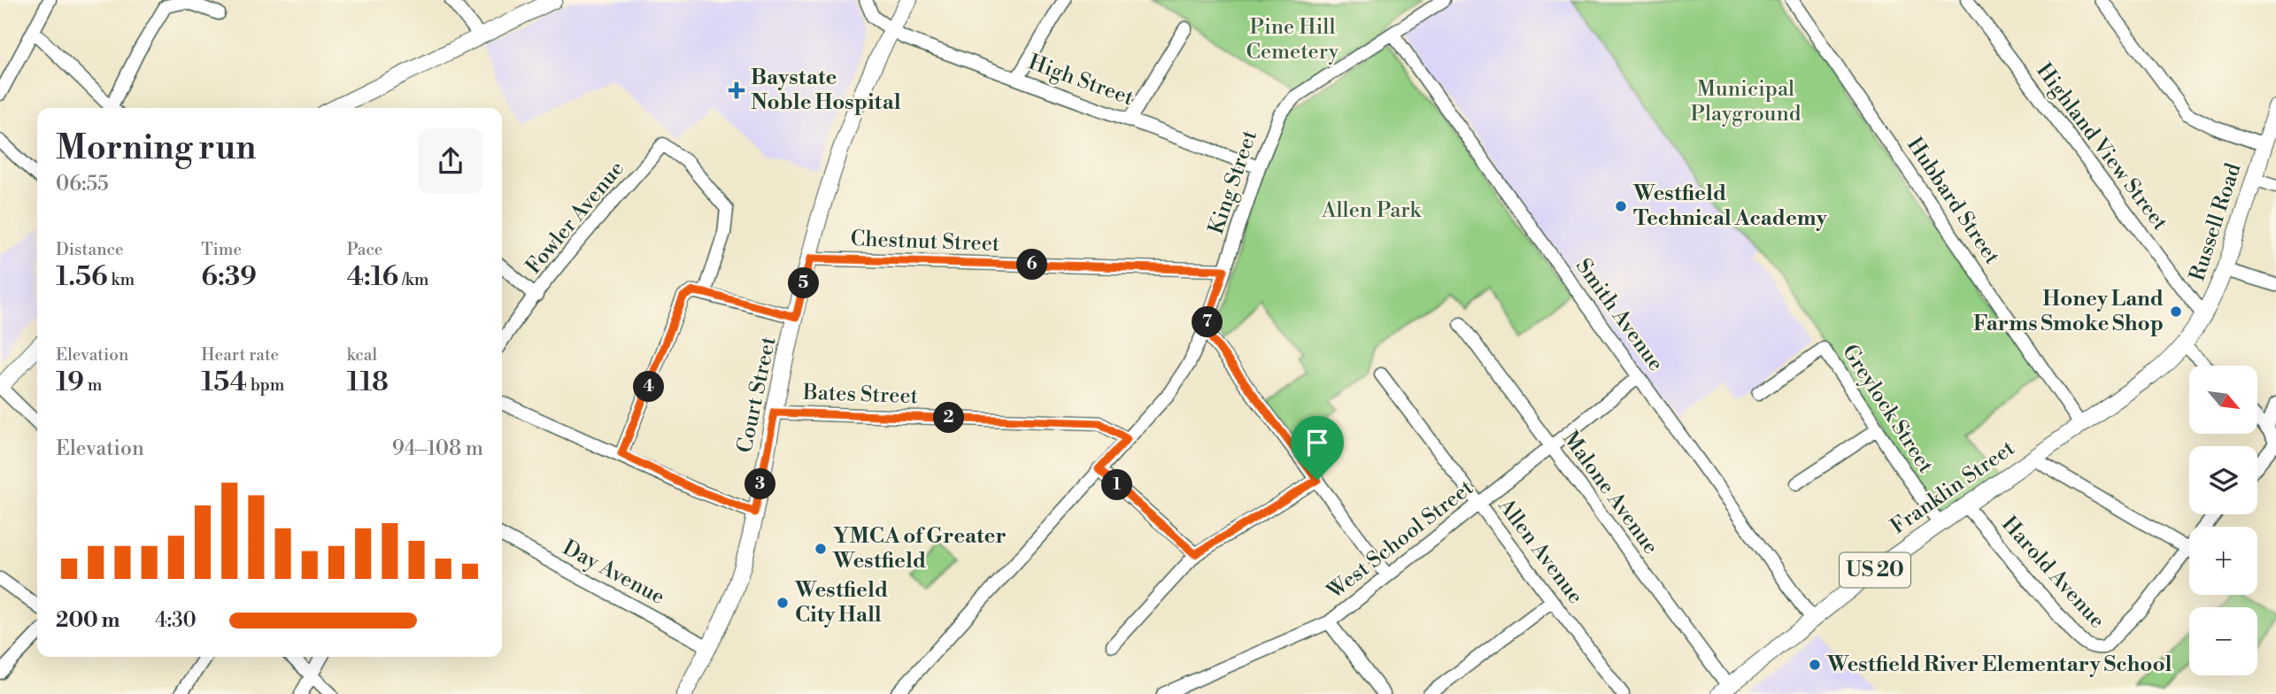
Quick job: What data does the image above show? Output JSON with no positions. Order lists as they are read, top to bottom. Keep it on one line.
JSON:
{"streets":{"main road":["Russell Road","Court Street","Franklin Street","US 20"],"street":["High Street","Highland View Street","King Street","Hubbard Street","Fowler Avenue","Chestnut Street","Smith Avenue","Bates Street","Greylock Street","Malone Avenue","West School Street","Allen Avenue","Day Avenue","Harold Avenue"]},"crossings":[["High Street","King Street"],["High Street","Court Street"],["Highland View Street","Russell Road"],["King Street","Chestnut Street"],["King Street","Smith Avenue"],["King Street","Bates Street"],["Hubbard Street","Franklin Street"],["Russell Road","Franklin Street"],["Chestnut Street","Court Street"],["Smith Avenue","Franklin Street"],["Smith Avenue","West School Street"],["Court Street","Bates Street"],["Court Street","Day Avenue"],["Greylock Street","Franklin Street"],["Franklin Street","Malone Avenue"],["Franklin Street","Harold Avenue"],["Malone Avenue","West School Street"],["West School Street","Allen Avenue"]],"parks":["Pine Hill Cemetery","Municipal Playground","Allen Park"],"places":{"health":["Baystate Noble Hospital"],"other":["Westfield Technical Academy","Honey Land Farms Smoke Shop","YMCA of Greater Westfield","Westfield City Hall","Westfield River Elementary School"]},"north":"bottom right","page":{"heading":["Morning run","06:55"],"stats":[["Distance","1.56 km"],["Time","6:39"],["Pace","4:16 /km"],["Elevation","19 m"],["Heart rate","154 bpm"],["kcal","118"]],"pins":["6","5","7","4","2","3","1"],"map_buttons":["+","−"],"chart":["Elevation","94–108 m"],"list":[{"name":"200 m","note":"4:30"}]}}
